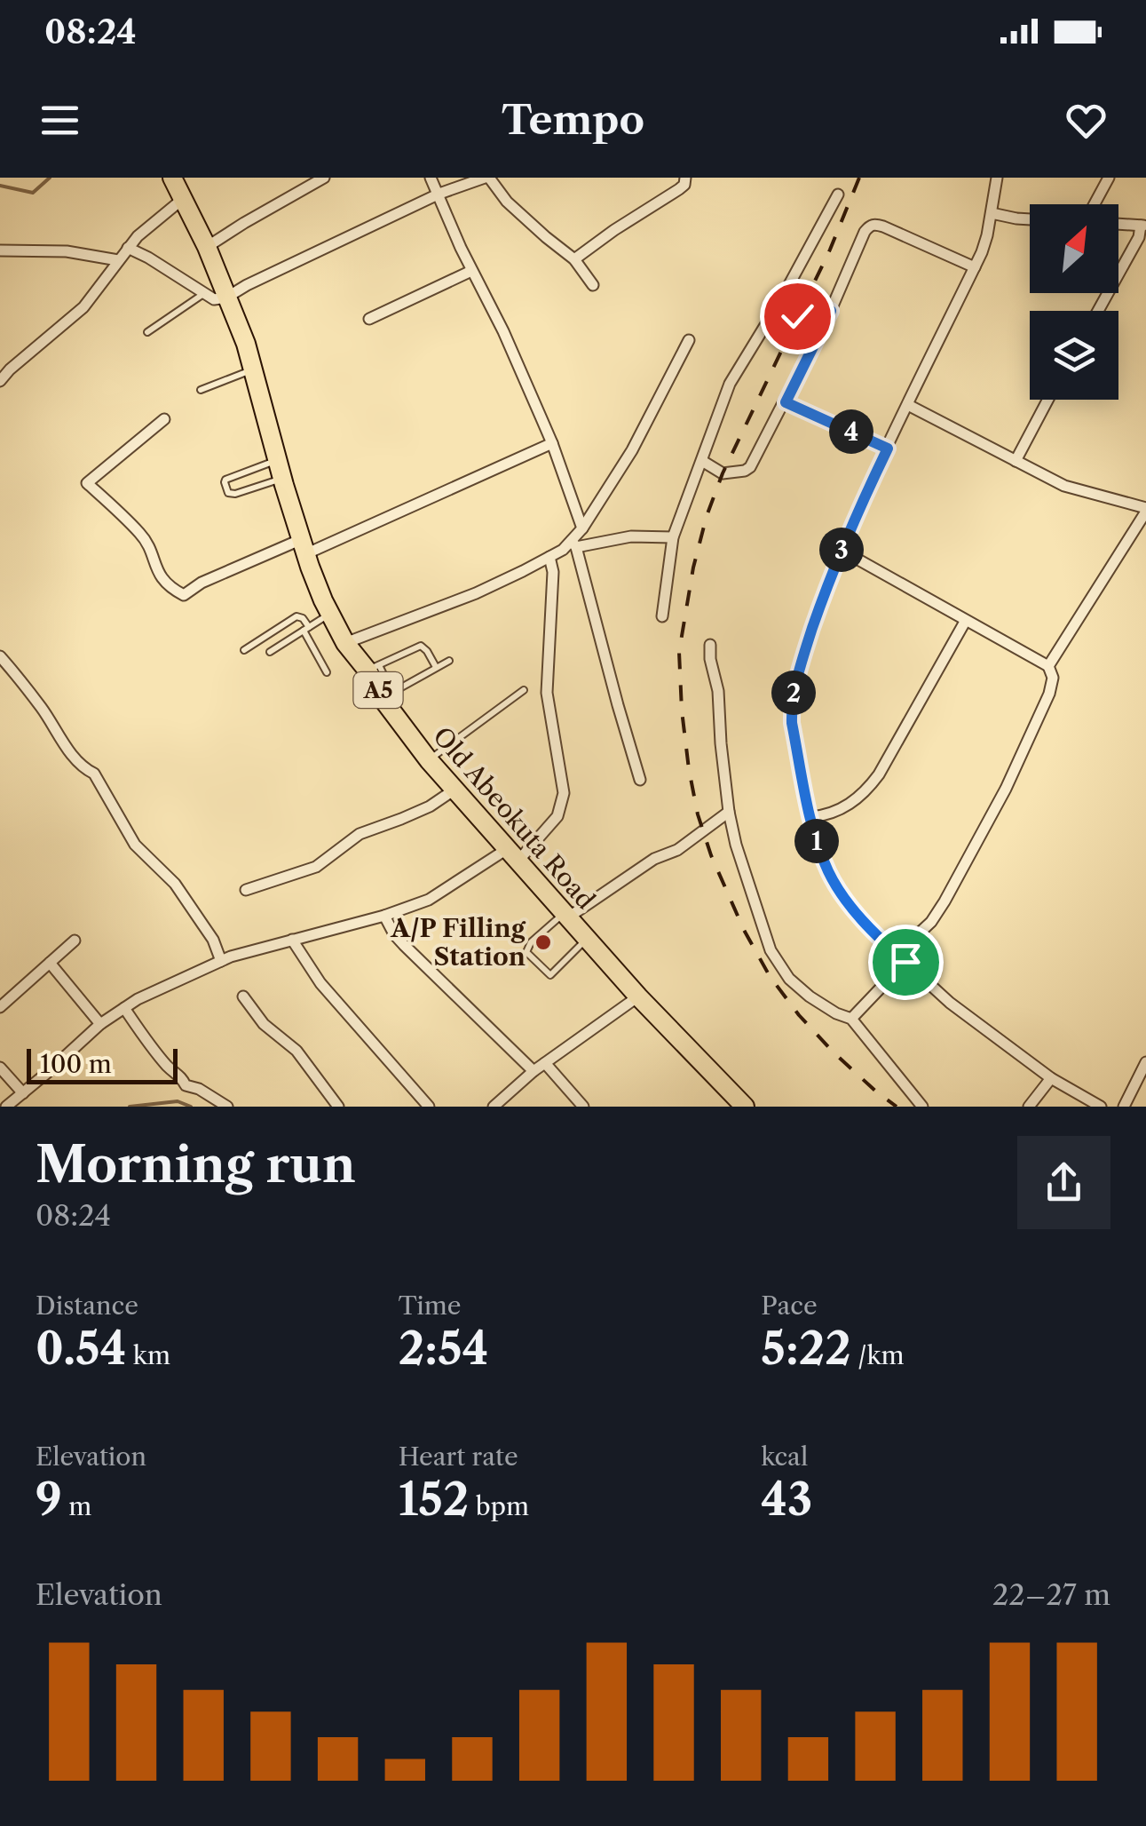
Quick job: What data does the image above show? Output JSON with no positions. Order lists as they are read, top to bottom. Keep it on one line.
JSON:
{"streets":{"highway":["A5","Old Abeokuta Road"]},"places":["A/P Filling Station"],"scale_bar":"100 m","north":"top right","page":{"status":"08:24","header":"Tempo","pins":["4","3","2","1"],"scale":"100 m","heading":["Morning run","08:24"],"stats":[["Distance","0.54 km"],["Time","2:54"],["Pace","5:22 /km"],["Elevation","9 m"],["Heart rate","152 bpm"],["kcal","43"]],"chart":["Elevation","22–27 m"]}}
